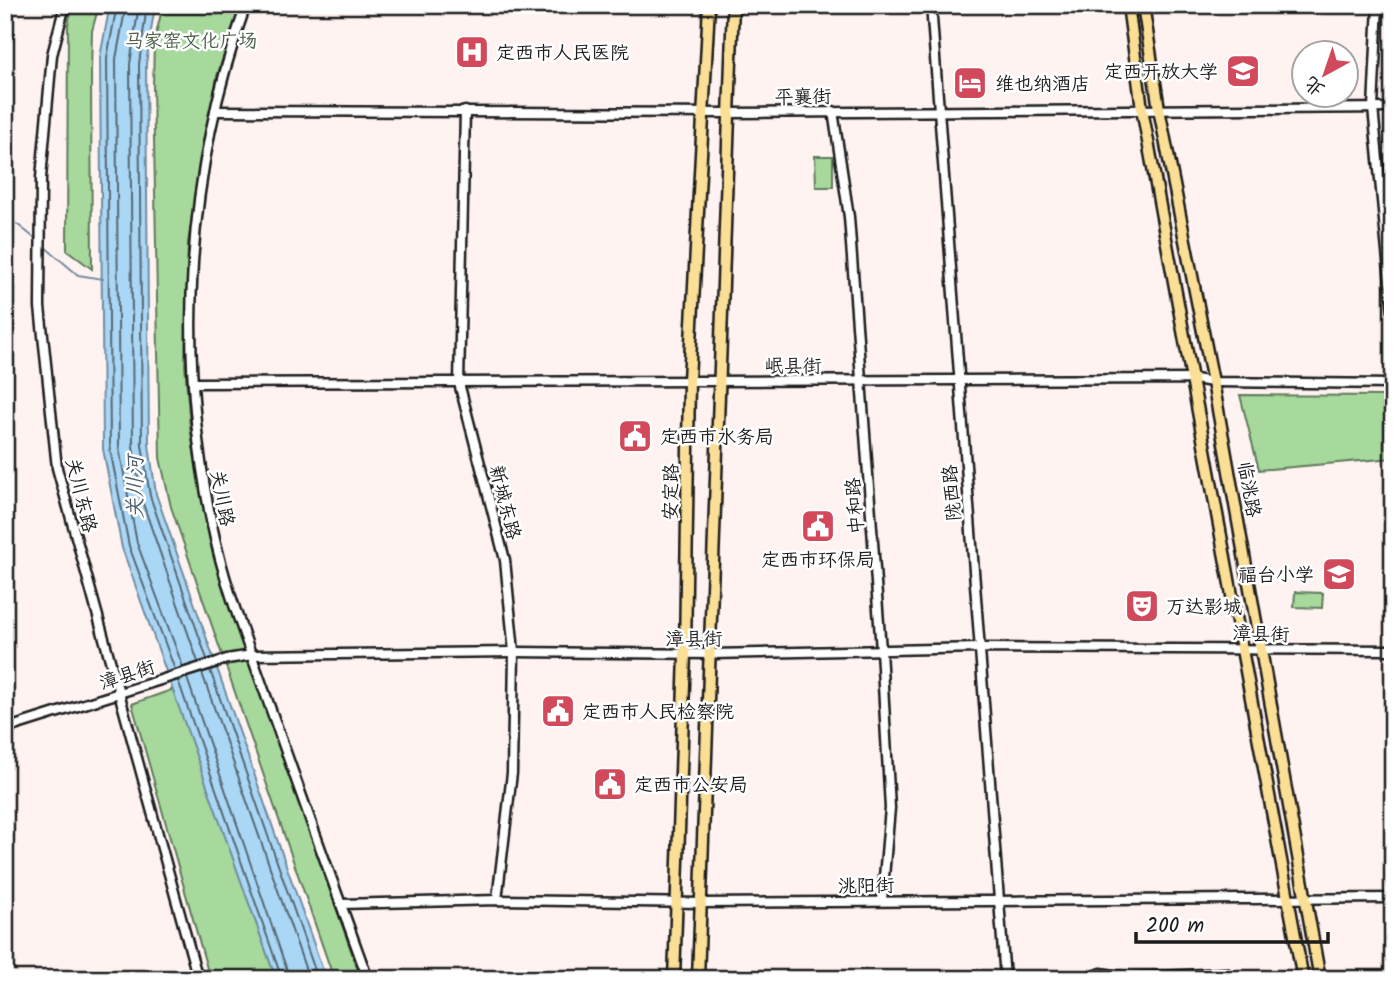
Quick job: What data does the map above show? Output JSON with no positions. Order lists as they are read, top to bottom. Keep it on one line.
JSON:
{"streets":{"main road":["临洮路","安定路"],"street":["平襄街","岷县街","陇西路","关川东路","关川路","新城东路","中和路","漳县街","洮阳街"]},"crossings":[["平襄街","临洮路"],["平襄街","安定路"],["平襄街","陇西路"],["平襄街","关川路"],["平襄街","新城东路"],["平襄街","中和路"],["岷县街","临洮路"],["岷县街","安定路"],["岷县街","陇西路"],["岷县街","关川路"],["岷县街","新城东路"],["岷县街","中和路"],["临洮路","漳县街"],["临洮路","洮阳街"],["安定路","漳县街"],["安定路","洮阳街"],["陇西路","漳县街"],["陇西路","洮阳街"],["关川东路","漳县街"],["关川路","漳县街"],["关川路","洮阳街"],["新城东路","漳县街"],["新城东路","洮阳街"],["中和路","漳县街"],["中和路","洮阳街"]],"water":["关川河"],"parks":["马家窑文化广场"],"places":{"hospital":["定西市人民医院"],"school or university":["定西开放大学","福台小学"],"hotel":["维也纳酒店"],"public building":["定西市水务局","定西市环保局","定西市人民检察院","定西市公安局"],"theatre":["万达影城"]},"scale_bar":"200 m","north":"bottom left"}
